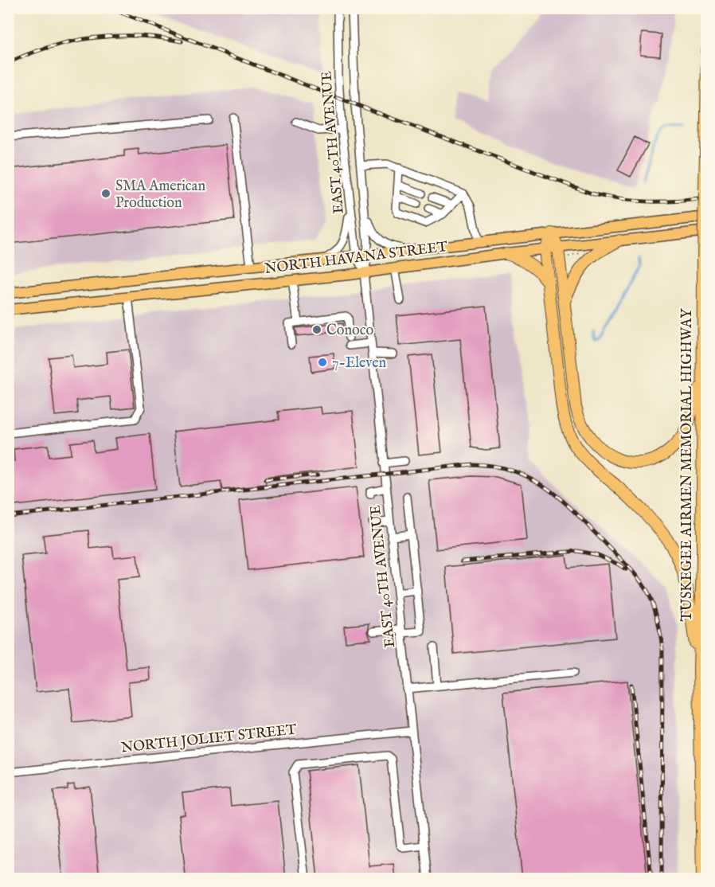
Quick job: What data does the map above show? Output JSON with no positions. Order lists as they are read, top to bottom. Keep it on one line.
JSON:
{"streets":{"highway":["TUSKEGEE AIRMEN MEMORIAL HIGHWAY"],"main road":["NORTH HAVANA STREET"],"street":["EAST 40TH AVENUE","NORTH JOLIET STREET"]},"crossings":[["EAST 40TH AVENUE","NORTH HAVANA STREET"],["EAST 40TH AVENUE","NORTH JOLIET STREET"]],"places":["SMA American Production","Conoco","7-Eleven"]}
